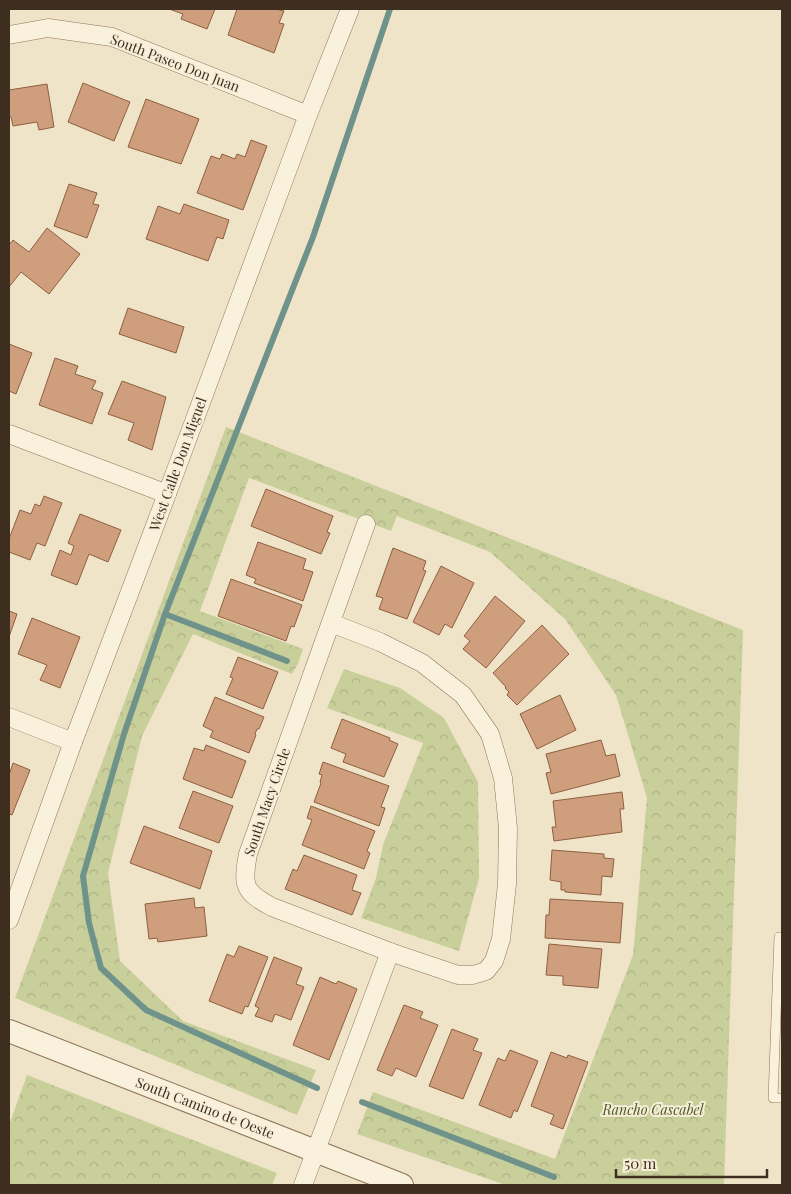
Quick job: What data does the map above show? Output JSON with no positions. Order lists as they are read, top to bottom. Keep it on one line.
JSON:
{"streets":{"street":["South Paseo Don Juan","West Calle Don Miguel","South Macy Circle","South Camino de Oeste"]},"crossings":[["South Paseo Don Juan","West Calle Don Miguel"]],"parks":["Rancho Cascabel"],"scale_bar":"50 m"}
